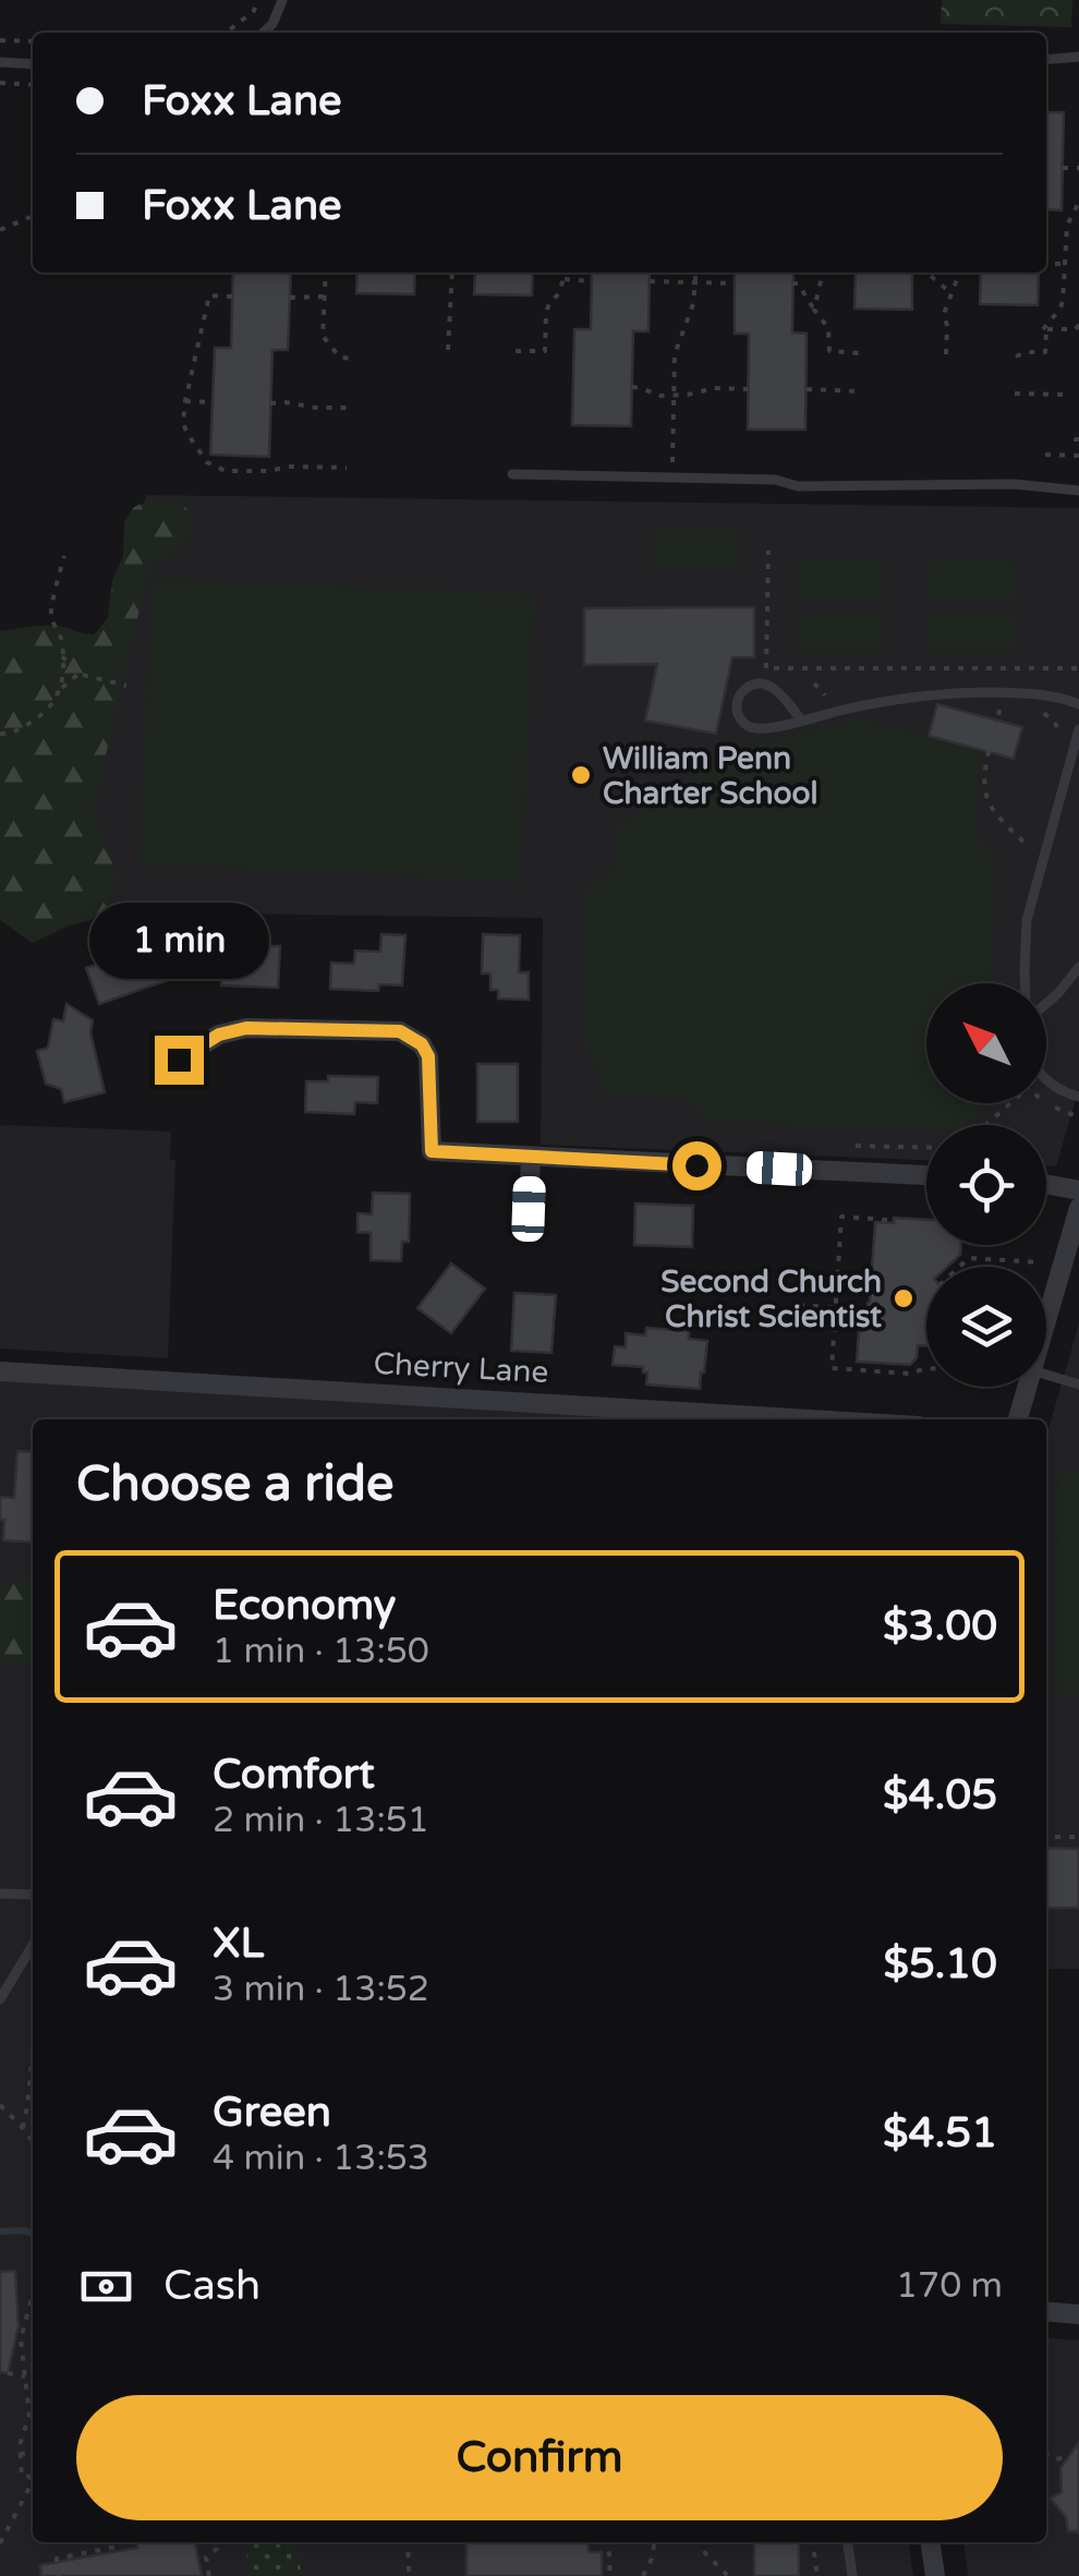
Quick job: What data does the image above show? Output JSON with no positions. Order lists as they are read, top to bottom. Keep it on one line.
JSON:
{"streets":{"street":["Cherry Lane"]},"places":["William Penn Charter School","Second Church Christ Scientist"],"north":"top left","page":{"banner":["Foxx Lane","Foxx Lane"],"bubble":"1 min","heading":"Choose a ride","list":[{"name":"Economy","note":"1 min · 13:50","value":"$3.00"},{"name":"Comfort","note":"2 min · 13:51","value":"$4.05"},{"name":"XL","note":"3 min · 13:52","value":"$5.10"},{"name":"Green","note":"4 min · 13:53","value":"$4.51"}],"pay":["Cash","170 m"],"buttons":"Confirm"}}
